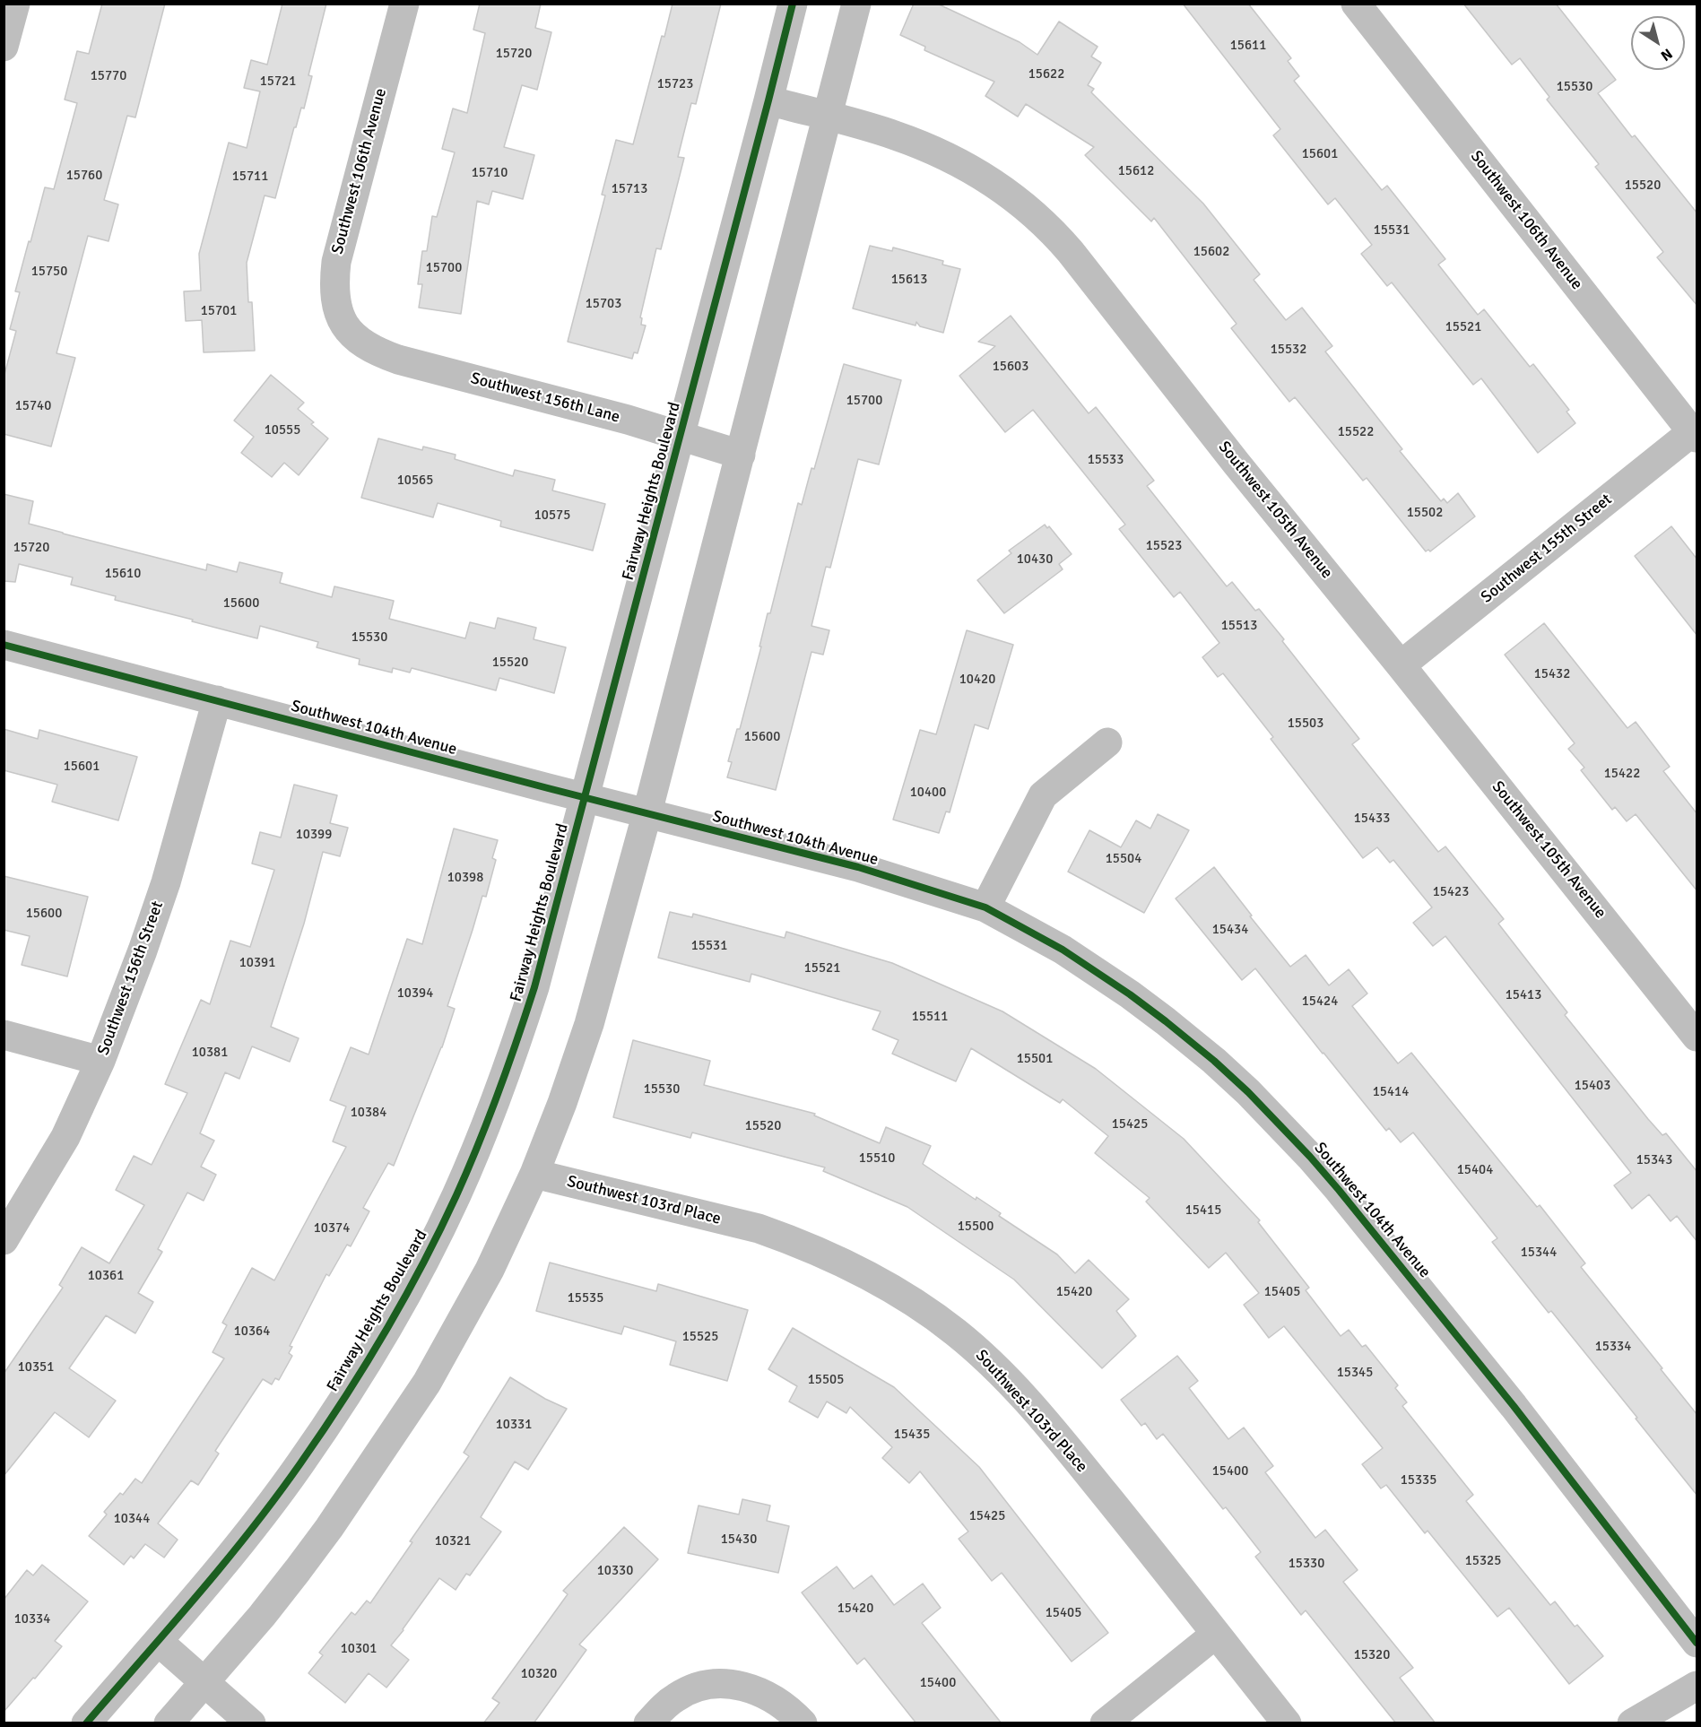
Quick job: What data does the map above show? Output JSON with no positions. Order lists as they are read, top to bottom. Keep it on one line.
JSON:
{"streets":{"street":["Southwest 106th Avenue","Southwest 156th Lane","Fairway Heights Boulevard","Southwest 105th Avenue","Southwest 155th Street","Southwest 104th Avenue","Southwest 156th Street","Southwest 103rd Place"]},"crossings":[["Southwest 106th Avenue","Southwest 156th Lane"],["Southwest 106th Avenue","Southwest 155th Street"],["Southwest 156th Lane","Fairway Heights Boulevard"],["Fairway Heights Boulevard","Southwest 105th Avenue"],["Fairway Heights Boulevard","Southwest 104th Avenue"],["Southwest 105th Avenue","Southwest 155th Street"],["Southwest 104th Avenue","Southwest 156th Street"]],"house_numbers":["15611","15720","15622","15770","15721","15723","15530","15601","15612","15710","15760","15711","15520","15713","15531","15602","15700","15750","15613","15703","15701","15521","15532","15603","15700","15740","10555","15522","15533","10565","15502","10575","15523","15720","10430","15610","15600","15513","15530","15520","15432","10420","15503","15600","15601","15422","10400","15433","10399","15504","10398","15423","15600","15434","15531","10391","15521","10394","15413","15424","15511","10381","15501","15403","15530","15414","10384","15425","15520","15510","15343","15404","15415","15500","10374","15344","10361","15420","15405","15535","10364","15525","15334","10351","15345","15505","10331","15435","15400","15335","15425","10344","15430","10321","15325","15330","10330","15420","15405","10334","10301","15320","10320","15400"],"north":"bottom right"}
